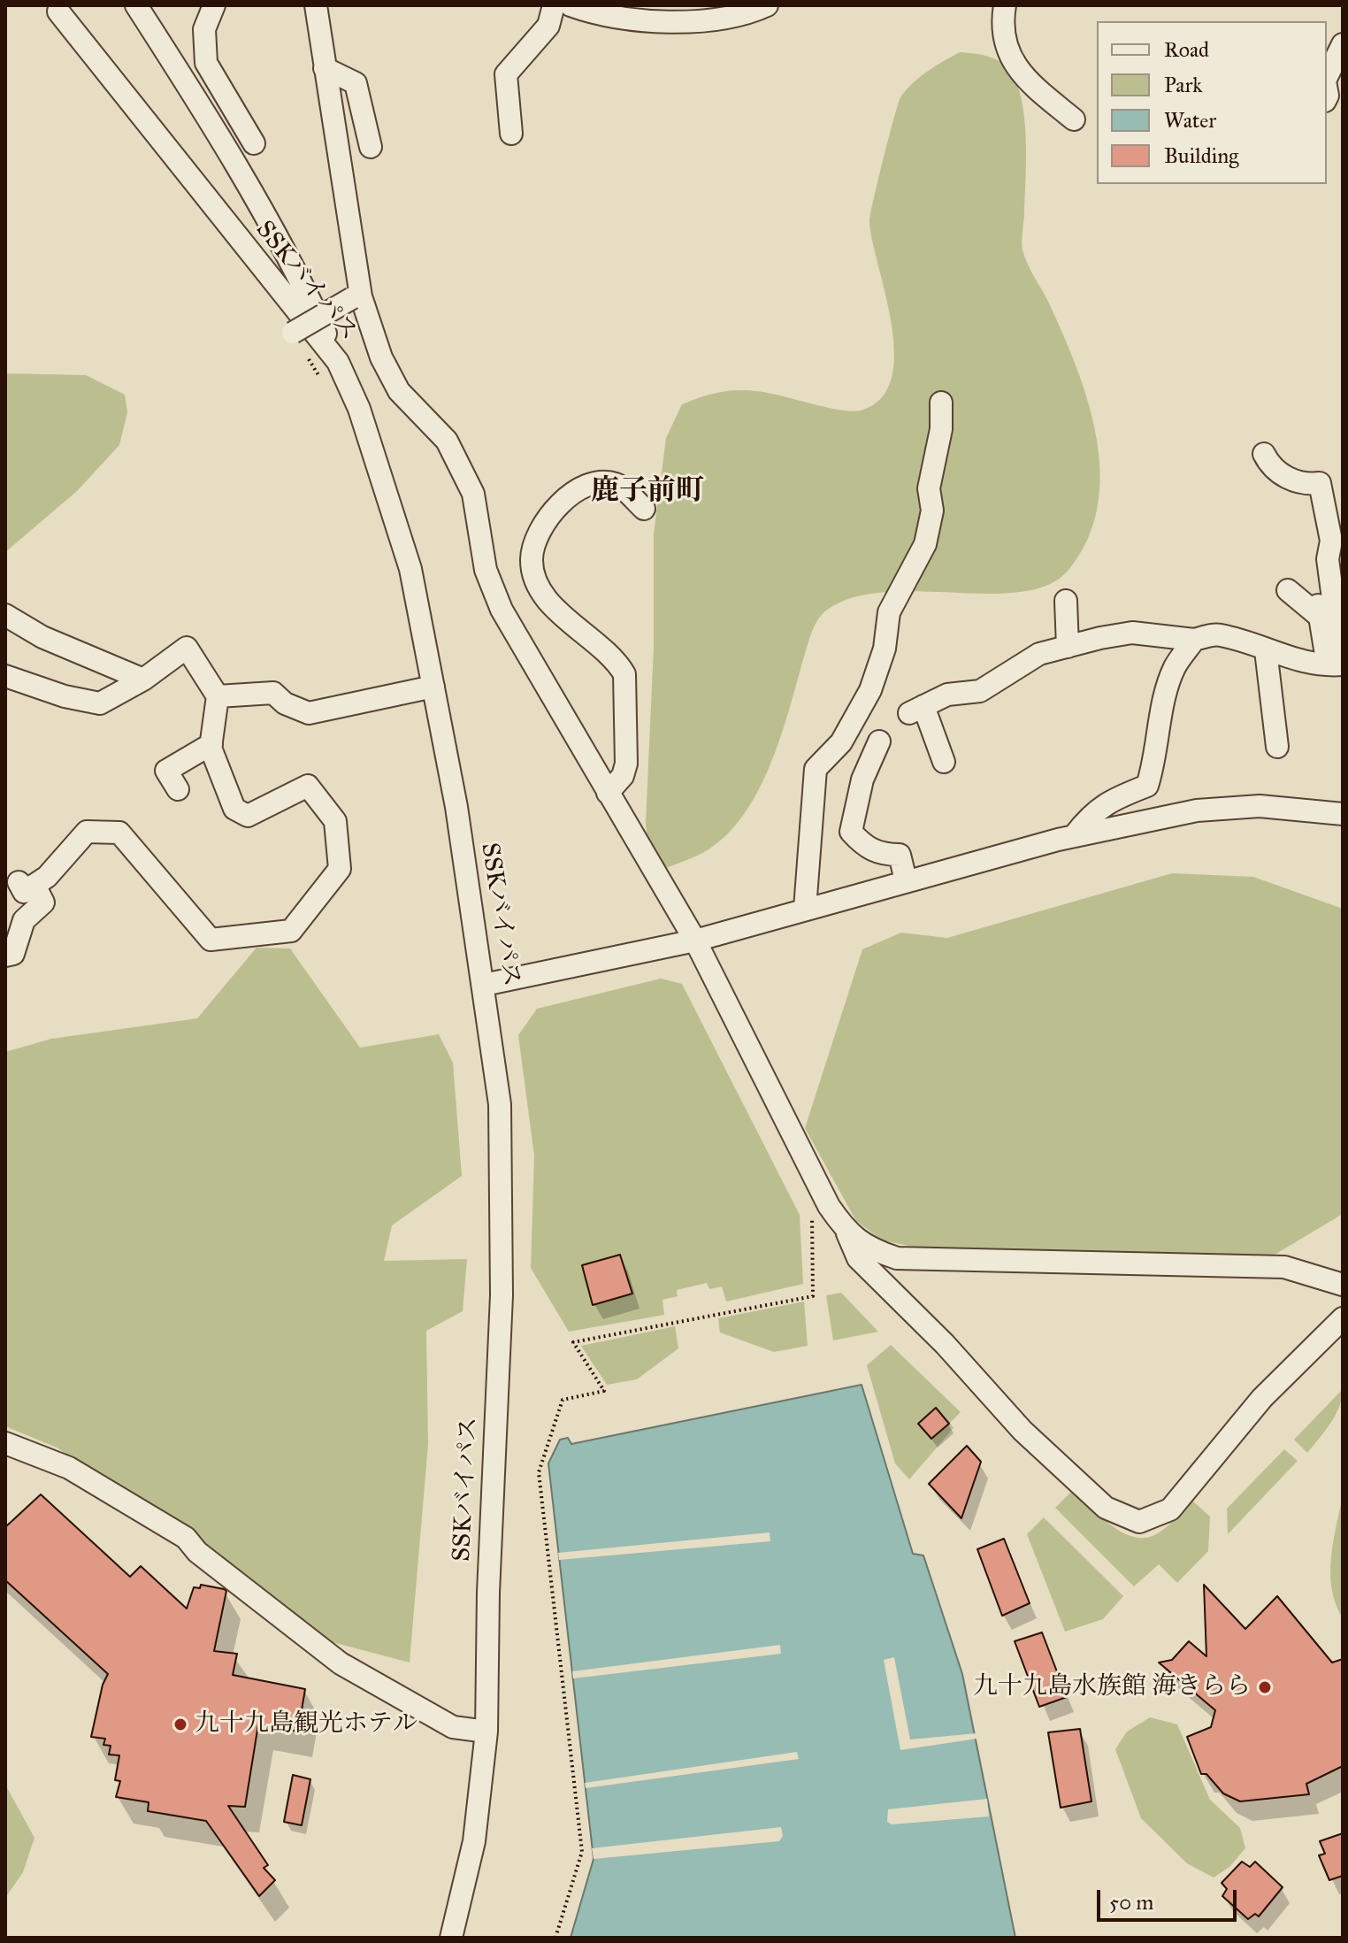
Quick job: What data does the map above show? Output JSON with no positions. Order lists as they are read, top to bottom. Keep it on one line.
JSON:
{"streets":{"street":["SSKバイパス"]},"districts":["鹿子前町"],"places":["九十九島水族館 海きらら","九十九島観光ホテル"],"legend":["Road","Park","Water","Building"],"scale_bar":"50 m"}
